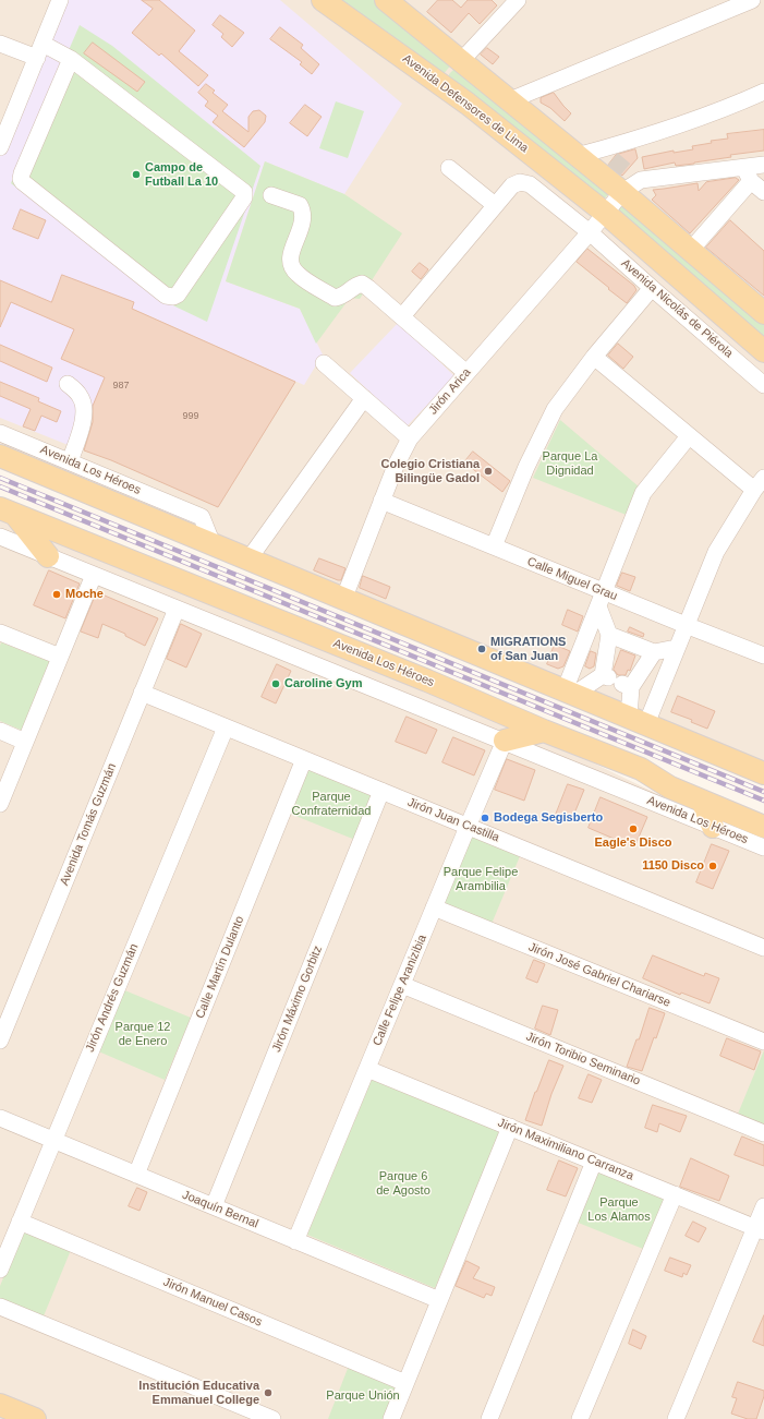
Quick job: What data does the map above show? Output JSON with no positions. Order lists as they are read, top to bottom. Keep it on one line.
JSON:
{"streets":{"main road":["Avenida Defensores de Lima","Avenida Nicolás de Piérola","Avenida Los Héroes"],"street":["Jirón Arica","Calle Miguel Grau","Jirón Juan Castilla","Avenida Tomás Guzmán","Calle Martín Dulanto","Jirón José Gabriel Chariarse","Calle Felipe Aranizibia","Jirón Andrés Guzmán","Jirón Máximo Gorbitz","Jirón Toribio Seminario","Jirón Maximiliano Carranza","Joaquín Bernal","Jirón Manuel Casos"]},"crossings":[["Avenida Defensores de Lima","Avenida Nicolás de Piérola"],["Avenida Defensores de Lima","Jirón Arica"],["Avenida Nicolás de Piérola","Jirón Arica"],["Jirón Arica","Avenida Los Héroes"],["Jirón Arica","Calle Miguel Grau"],["Avenida Los Héroes","Avenida Tomás Guzmán"],["Avenida Los Héroes","Calle Felipe Aranizibia"],["Jirón Juan Castilla","Avenida Tomás Guzmán"],["Jirón Juan Castilla","Calle Martín Dulanto"],["Jirón Juan Castilla","Calle Felipe Aranizibia"],["Jirón Juan Castilla","Jirón Andrés Guzmán"],["Jirón Juan Castilla","Jirón Máximo Gorbitz"],["Calle Martín Dulanto","Joaquín Bernal"],["Jirón José Gabriel Chariarse","Calle Felipe Aranizibia"],["Calle Felipe Aranizibia","Jirón Toribio Seminario"],["Calle Felipe Aranizibia","Jirón Maximiliano Carranza"],["Calle Felipe Aranizibia","Joaquín Bernal"],["Jirón Andrés Guzmán","Joaquín Bernal"],["Jirón Andrés Guzmán","Jirón Manuel Casos"],["Jirón Máximo Gorbitz","Joaquín Bernal"]],"parks":["Parque La Dignidad","Parque Confraternidad","Parque Felipe Arambilia","Parque 12 de Enero","Parque 6 de Agosto","Parque Los Alamos","Parque Unión"],"places":["Campo de Futball La 10","Colegio Cristiana Bilingüe Gadol","Moche","MIGRATIONS of San Juan","Caroline Gym","Bodega Segisberto","Eagle's Disco","1150 Disco","Institución Educativa Emmanuel College"],"house_numbers":["987","999"]}
